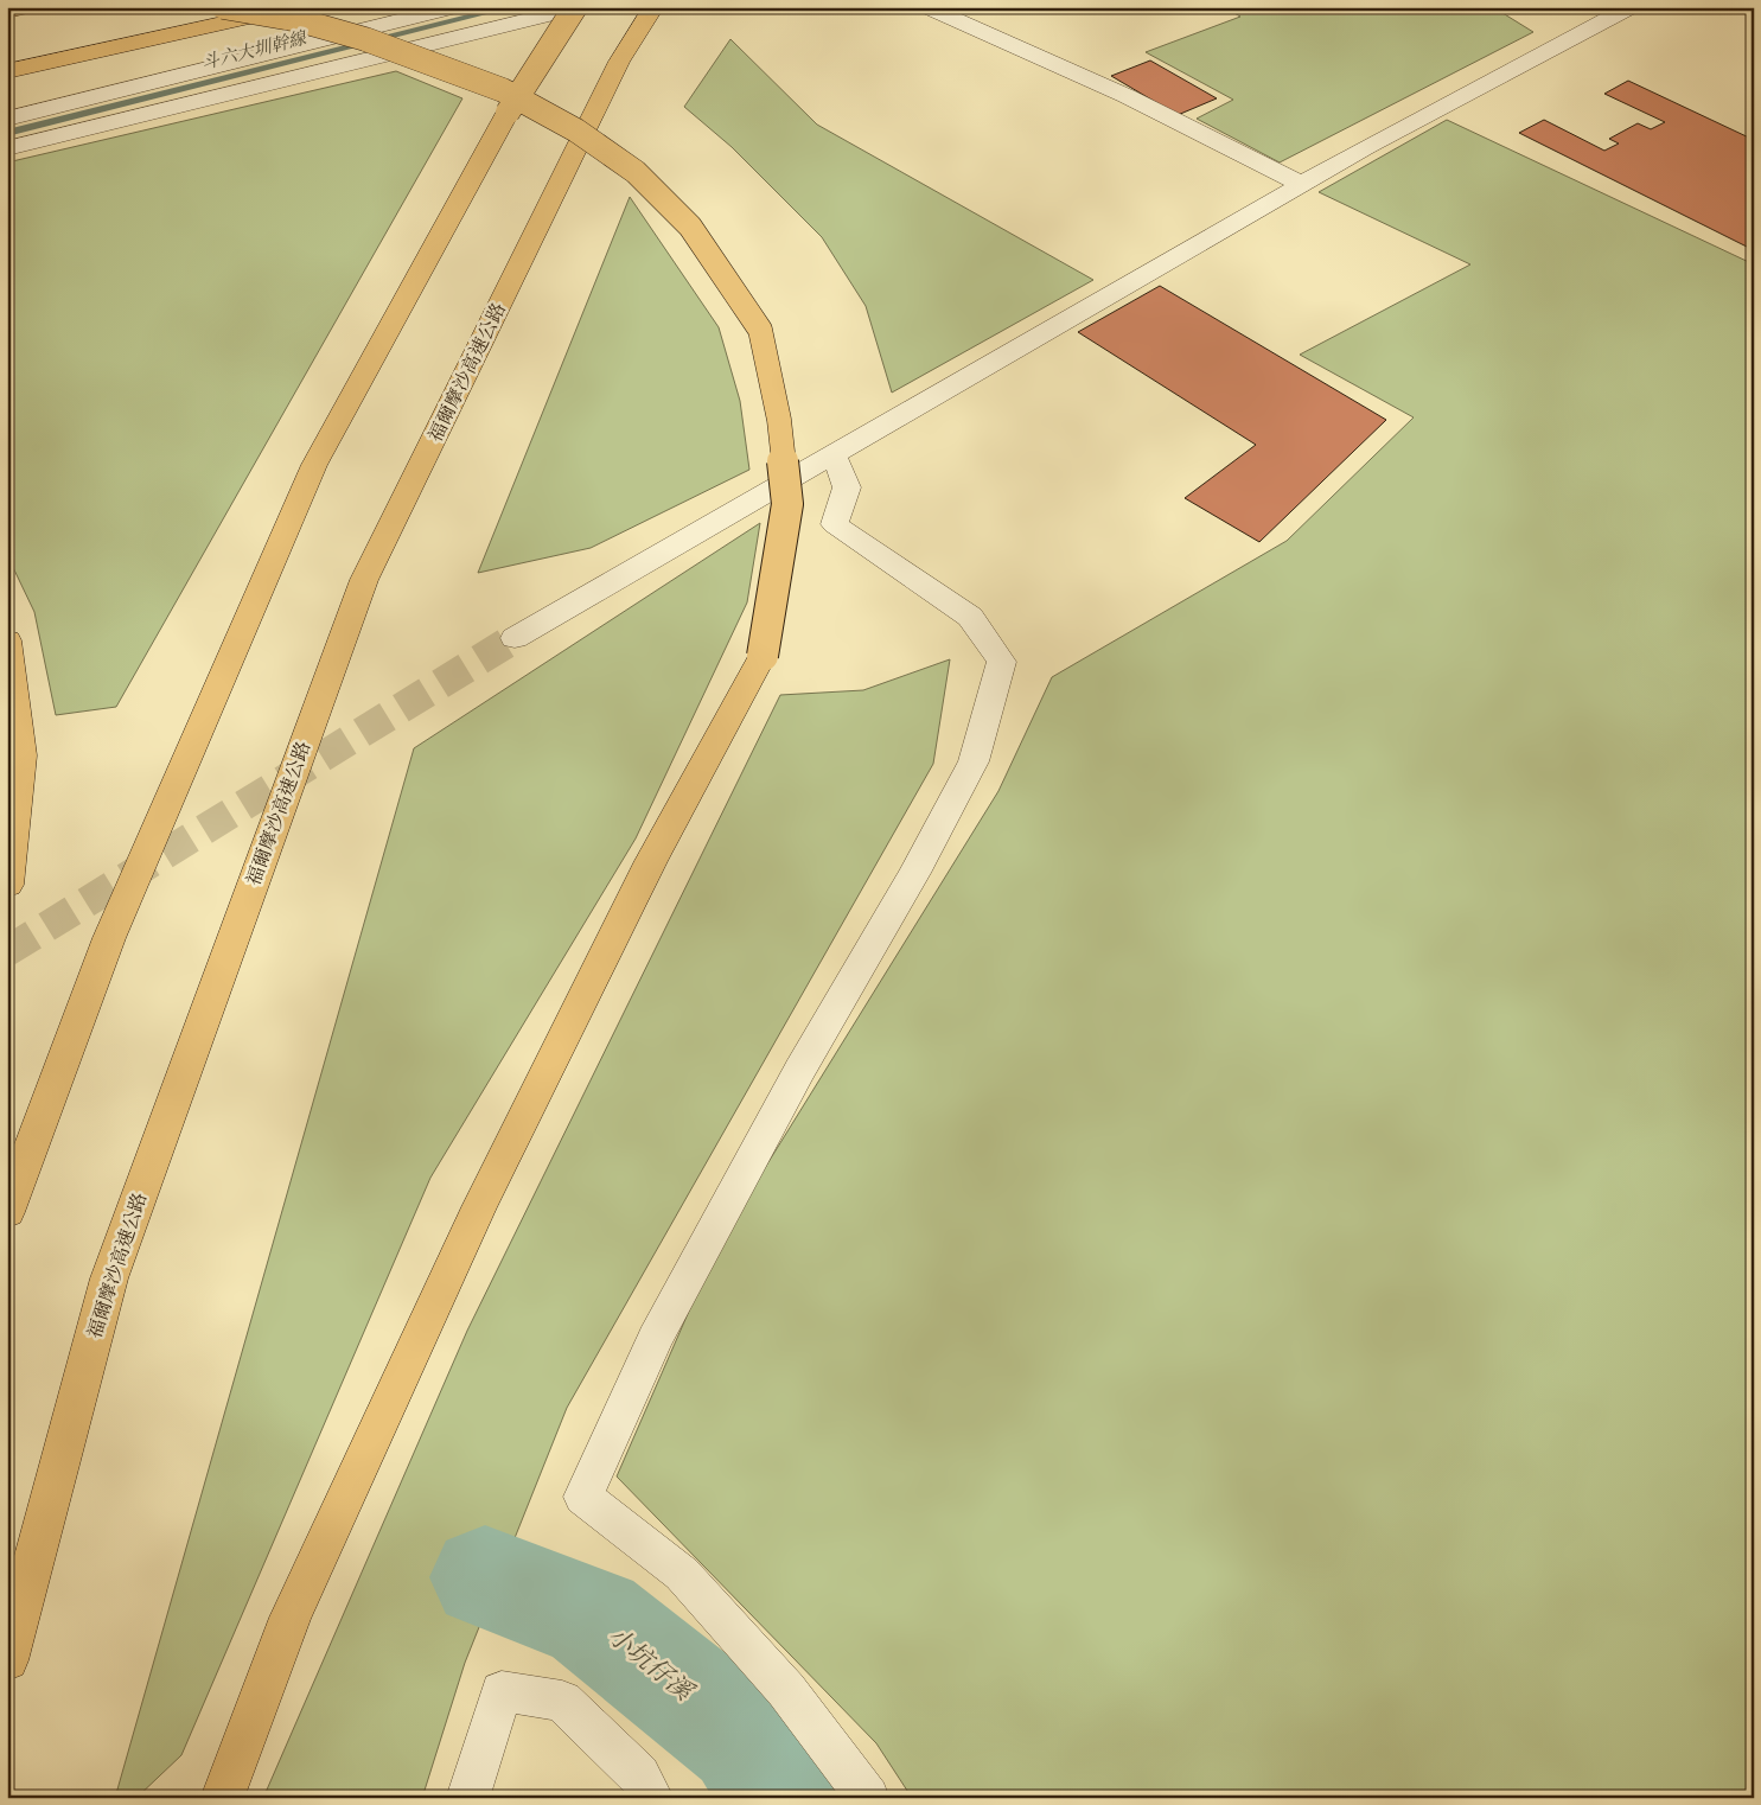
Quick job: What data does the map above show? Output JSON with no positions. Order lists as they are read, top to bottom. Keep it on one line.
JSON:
{"streets":{"highway":["福爾摩沙高速公路"]},"water":["斗六大圳幹線","小坑仔溪"]}
